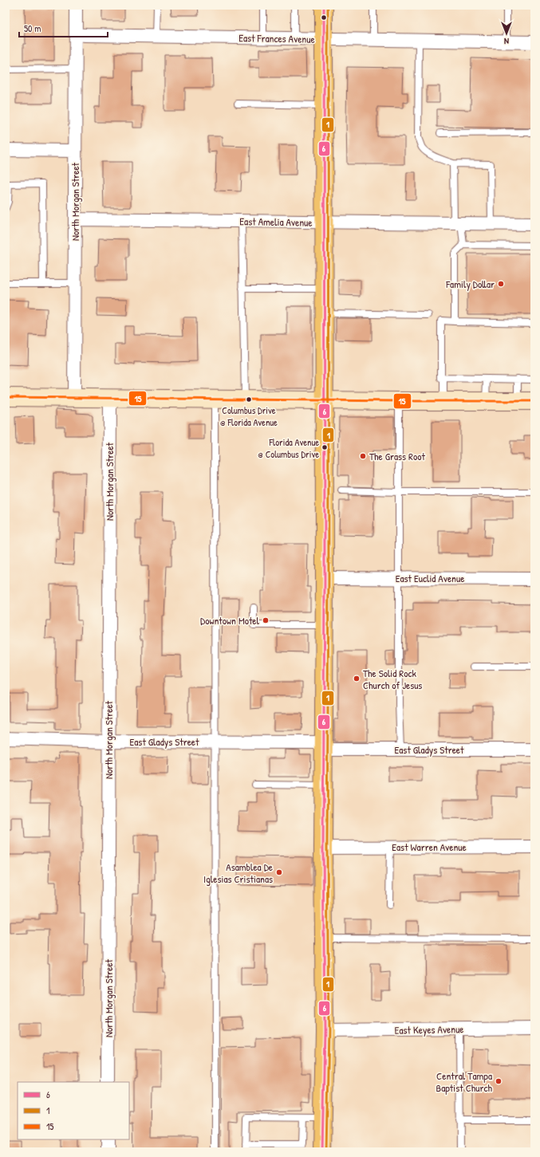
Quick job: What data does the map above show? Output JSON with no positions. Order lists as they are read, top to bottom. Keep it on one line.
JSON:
{"streets":{"street":["East Frances Avenue","North Morgan Street","East Amelia Avenue","East Euclid Avenue","East Gladys Street","East Warren Avenue","East Keyes Avenue"]},"crossings":[["East Frances Avenue","North Morgan Street"],["North Morgan Street","East Amelia Avenue"],["North Morgan Street","East Gladys Street"]],"places":["Family Dollar","Columbus Drive @ Florida Avenue","Florida Avenue @ Columbus Drive","The Grass Root","Downtown Motel","The Solid Rock Church of Jesus","Asamblea De Iglesias Cristianas","Central Tampa Baptist Church"],"lines":["transit line 6","transit line 1","transit line 15"],"legend":["6","1","15"],"scale_bar":"50 m","north":"bottom"}
